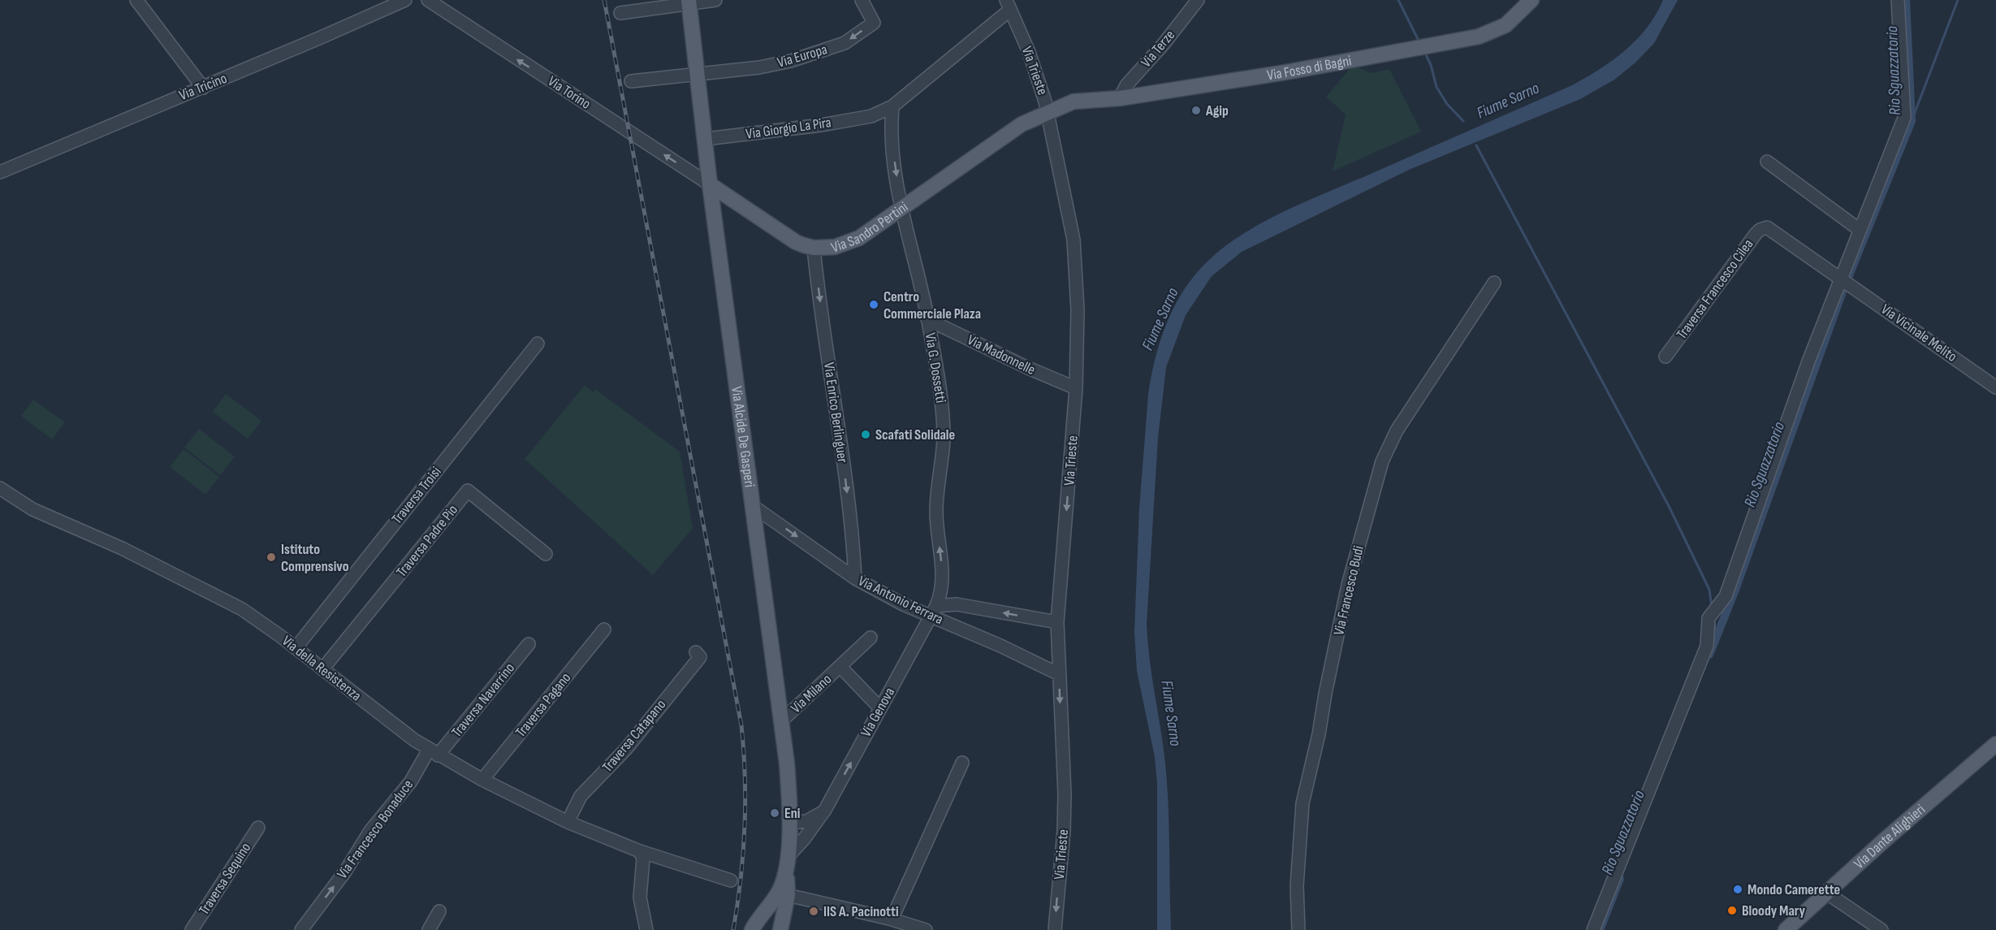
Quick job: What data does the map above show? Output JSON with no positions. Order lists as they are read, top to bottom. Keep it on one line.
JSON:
{"streets":{"main road":["Via Fosso di Bagni","Via Sandro Pertini","Via Alcide De Gasperi","Via Dante Alighieri"],"street":["Via Terze","Via Europa","Via Trieste","Via Tricino","Via Torino","Via Giorgio La Pira","Traversa Francesco Cilea","Via Vicinale Melito","Via Madonnelle","Via G. Dossetti","Via Enrico Berlinguer","Traversa Troisi","Traversa Padre Pio","Via Francesco Budi","Via Antonio Ferrara","Via della Resistenza","Via Milano","Traversa Navarrino","Traversa Pagano","Via Genova","Traversa Catapano","Via Francesco Bonaduce","Traversa Sequino"]},"crossings":[["Via Terze","Via Fosso di Bagni"],["Via Europa","Via Alcide De Gasperi"],["Via Fosso di Bagni","Via Trieste"],["Via Fosso di Bagni","Via Sandro Pertini"],["Via Trieste","Via Giorgio La Pira"],["Via Trieste","Via Sandro Pertini"],["Via Trieste","Via Madonnelle"],["Via Trieste","Via Antonio Ferrara"],["Via Torino","Via Sandro Pertini"],["Via Torino","Via Alcide De Gasperi"],["Via Giorgio La Pira","Via Alcide De Gasperi"],["Via Sandro Pertini","Via G. Dossetti"],["Via Sandro Pertini","Via Enrico Berlinguer"],["Via Sandro Pertini","Via Alcide De Gasperi"],["Traversa Francesco Cilea","Via Vicinale Melito"],["Via Madonnelle","Via G. Dossetti"],["Via G. Dossetti","Via Antonio Ferrara"],["Via G. Dossetti","Via Genova"],["Via Enrico Berlinguer","Via Antonio Ferrara"],["Via Alcide De Gasperi","Via Antonio Ferrara"],["Via Alcide De Gasperi","Via Milano"],["Via Alcide De Gasperi","Via Genova"],["Traversa Troisi","Via della Resistenza"],["Traversa Padre Pio","Via della Resistenza"],["Via Antonio Ferrara","Via Genova"],["Via della Resistenza","Traversa Navarrino"],["Via della Resistenza","Traversa Pagano"],["Via della Resistenza","Traversa Catapano"],["Via della Resistenza","Via Francesco Bonaduce"],["Via Milano","Via Genova"],["Traversa Navarrino","Via Francesco Bonaduce"]],"one_way":["Via Europa","Via Trieste","Via Torino","Via Enrico Berlinguer","Via Antonio Ferrara","Via Francesco Bonaduce"],"water":["Rio Sguazzatorio","Fiume Sarno"],"places":["Agip","Centro Commerciale Plaza","Scafati Solidale","Istituto Comprensivo","Eni","Mondo Camerette","Bloody Mary","IIS A. Pacinotti"]}
